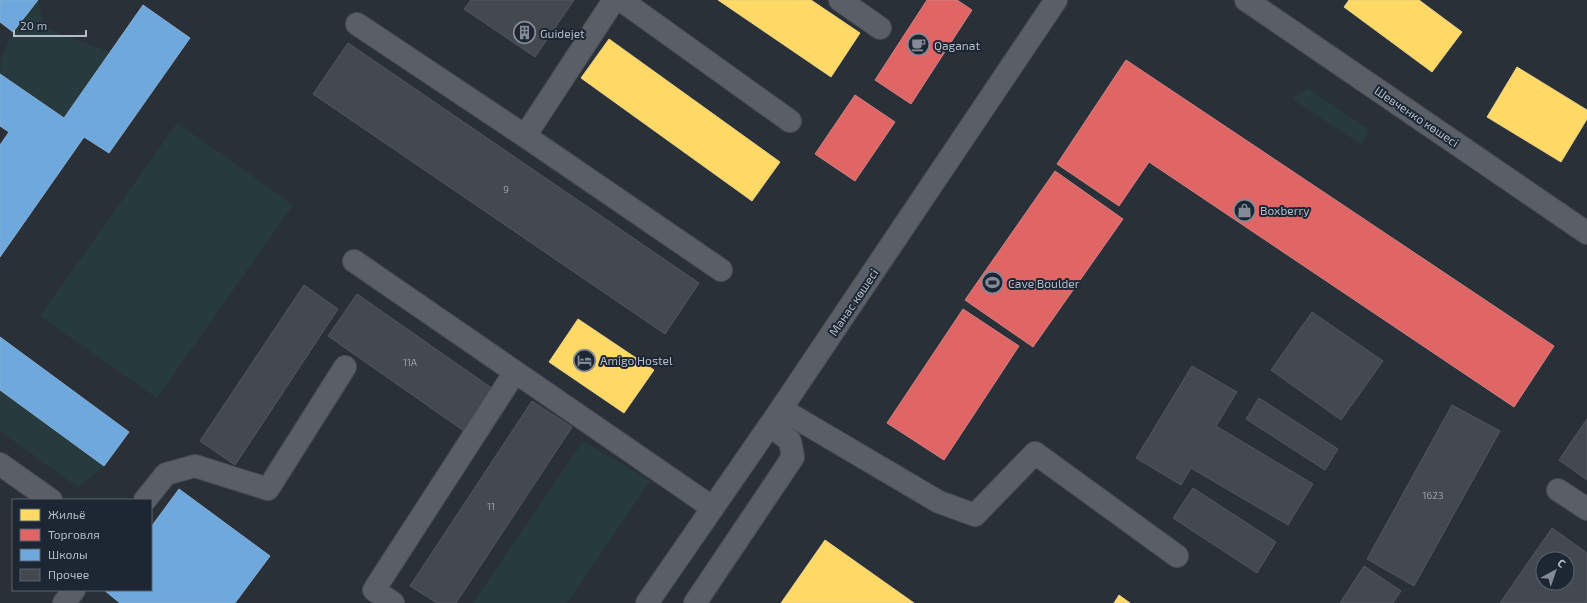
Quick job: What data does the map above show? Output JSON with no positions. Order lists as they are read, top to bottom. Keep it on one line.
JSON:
{"streets":{"street":["Шевченко көшесі","Манас көшесі"]},"places":{"building":["Guidejet"],"cafe":["Qaganat"],"shop":["Boxberry"],"sports":["Cave Boulder"],"hotel":["Amigo Hostel"]},"house_numbers":["9","11А","162З","11"],"legend":["Жильё","Торговля","Школы","Прочее"],"scale_bar":"20 m","north":"top right"}
